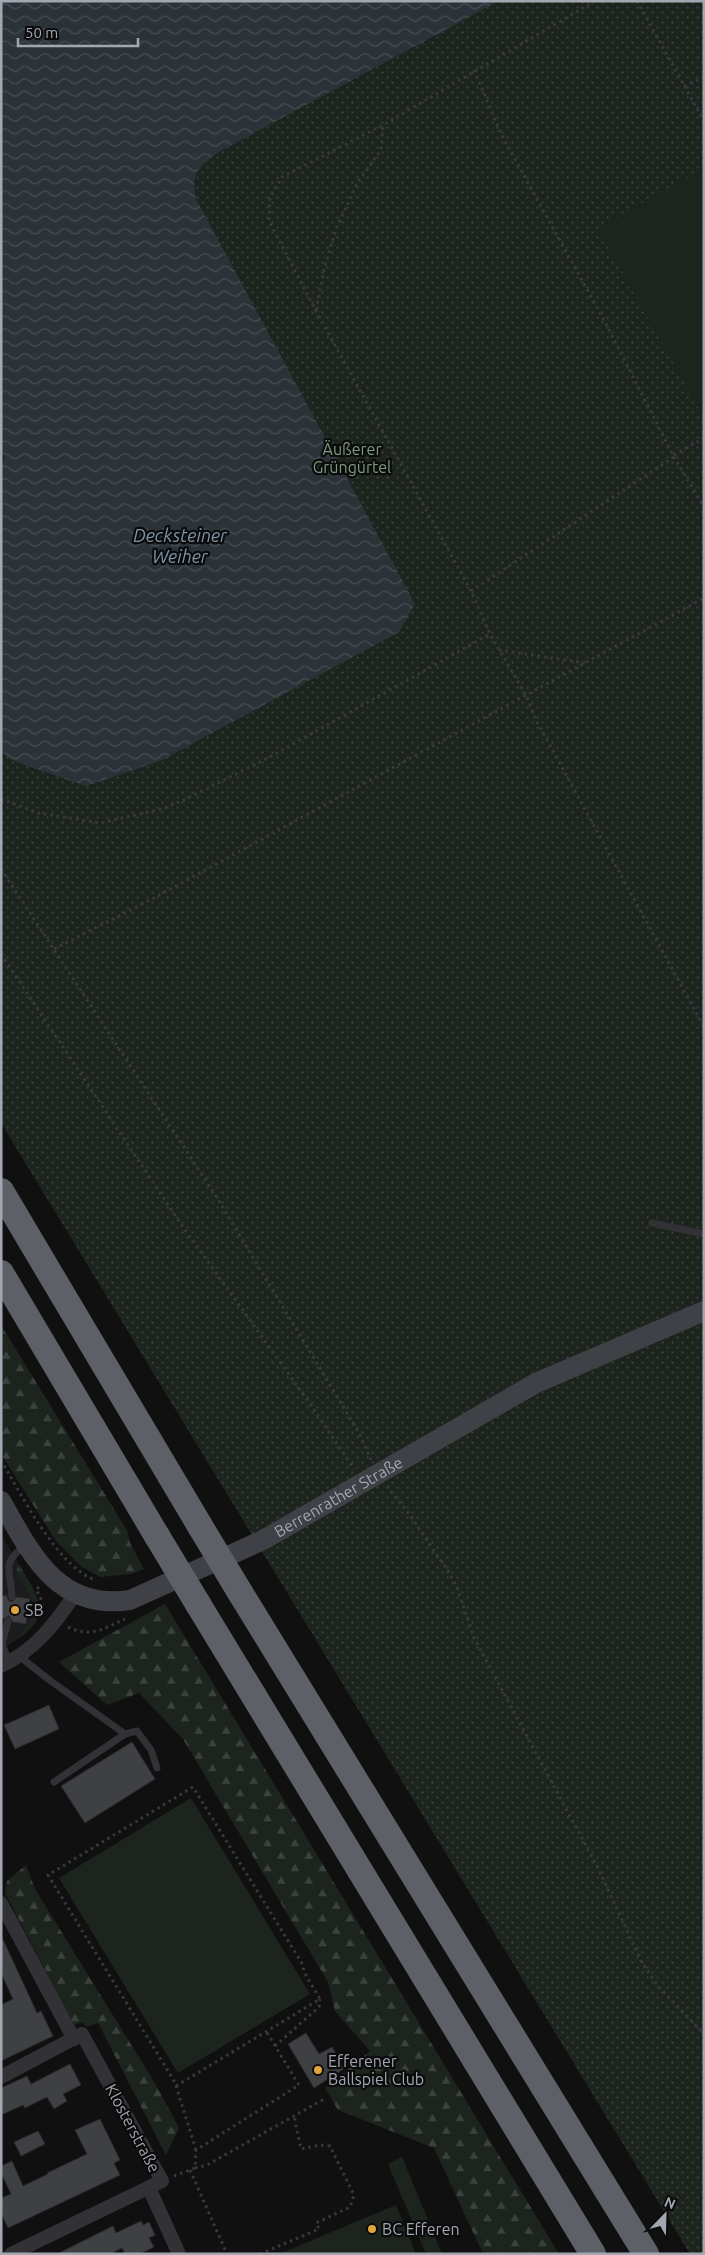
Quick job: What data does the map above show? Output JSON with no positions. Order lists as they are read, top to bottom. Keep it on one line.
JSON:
{"streets":{"street":["Berrenrather Straße","Klosterstraße"]},"water":["Decksteiner Weiher"],"parks":["Äußerer Grüngürtel"],"places":["SB","Efferener Ballspiel Club","BC Efferen"],"scale_bar":"50 m","north":"top right"}
